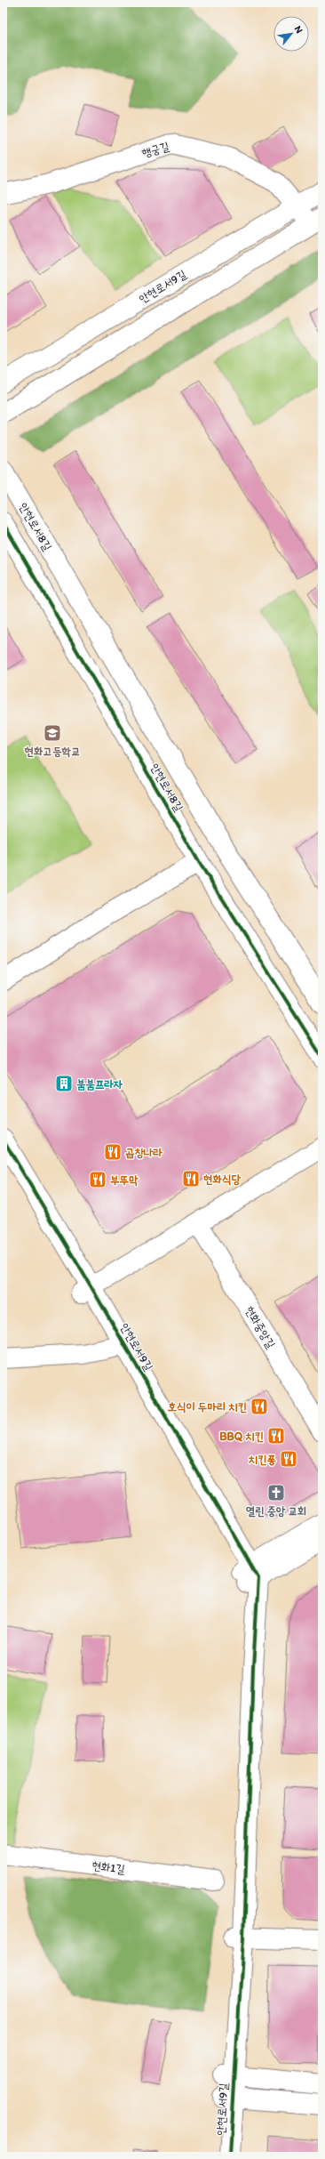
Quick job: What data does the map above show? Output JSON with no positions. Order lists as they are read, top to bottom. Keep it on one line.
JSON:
{"streets":{"street":["행궁길","안현로서9길","안현로서8길","현화중앙길","현화1길"]},"crossings":[["행궁길","안현로서9길"]],"places":{"school or university":["현화고등학교"],"building":["붐붐프라자"],"restaurant":["곱창나라","현화식당","부뚜막","호식이 두마리 치킨","BBQ 치킨","치킨퐁"],"church":["열린 중앙 교회"]},"north":"top right"}
